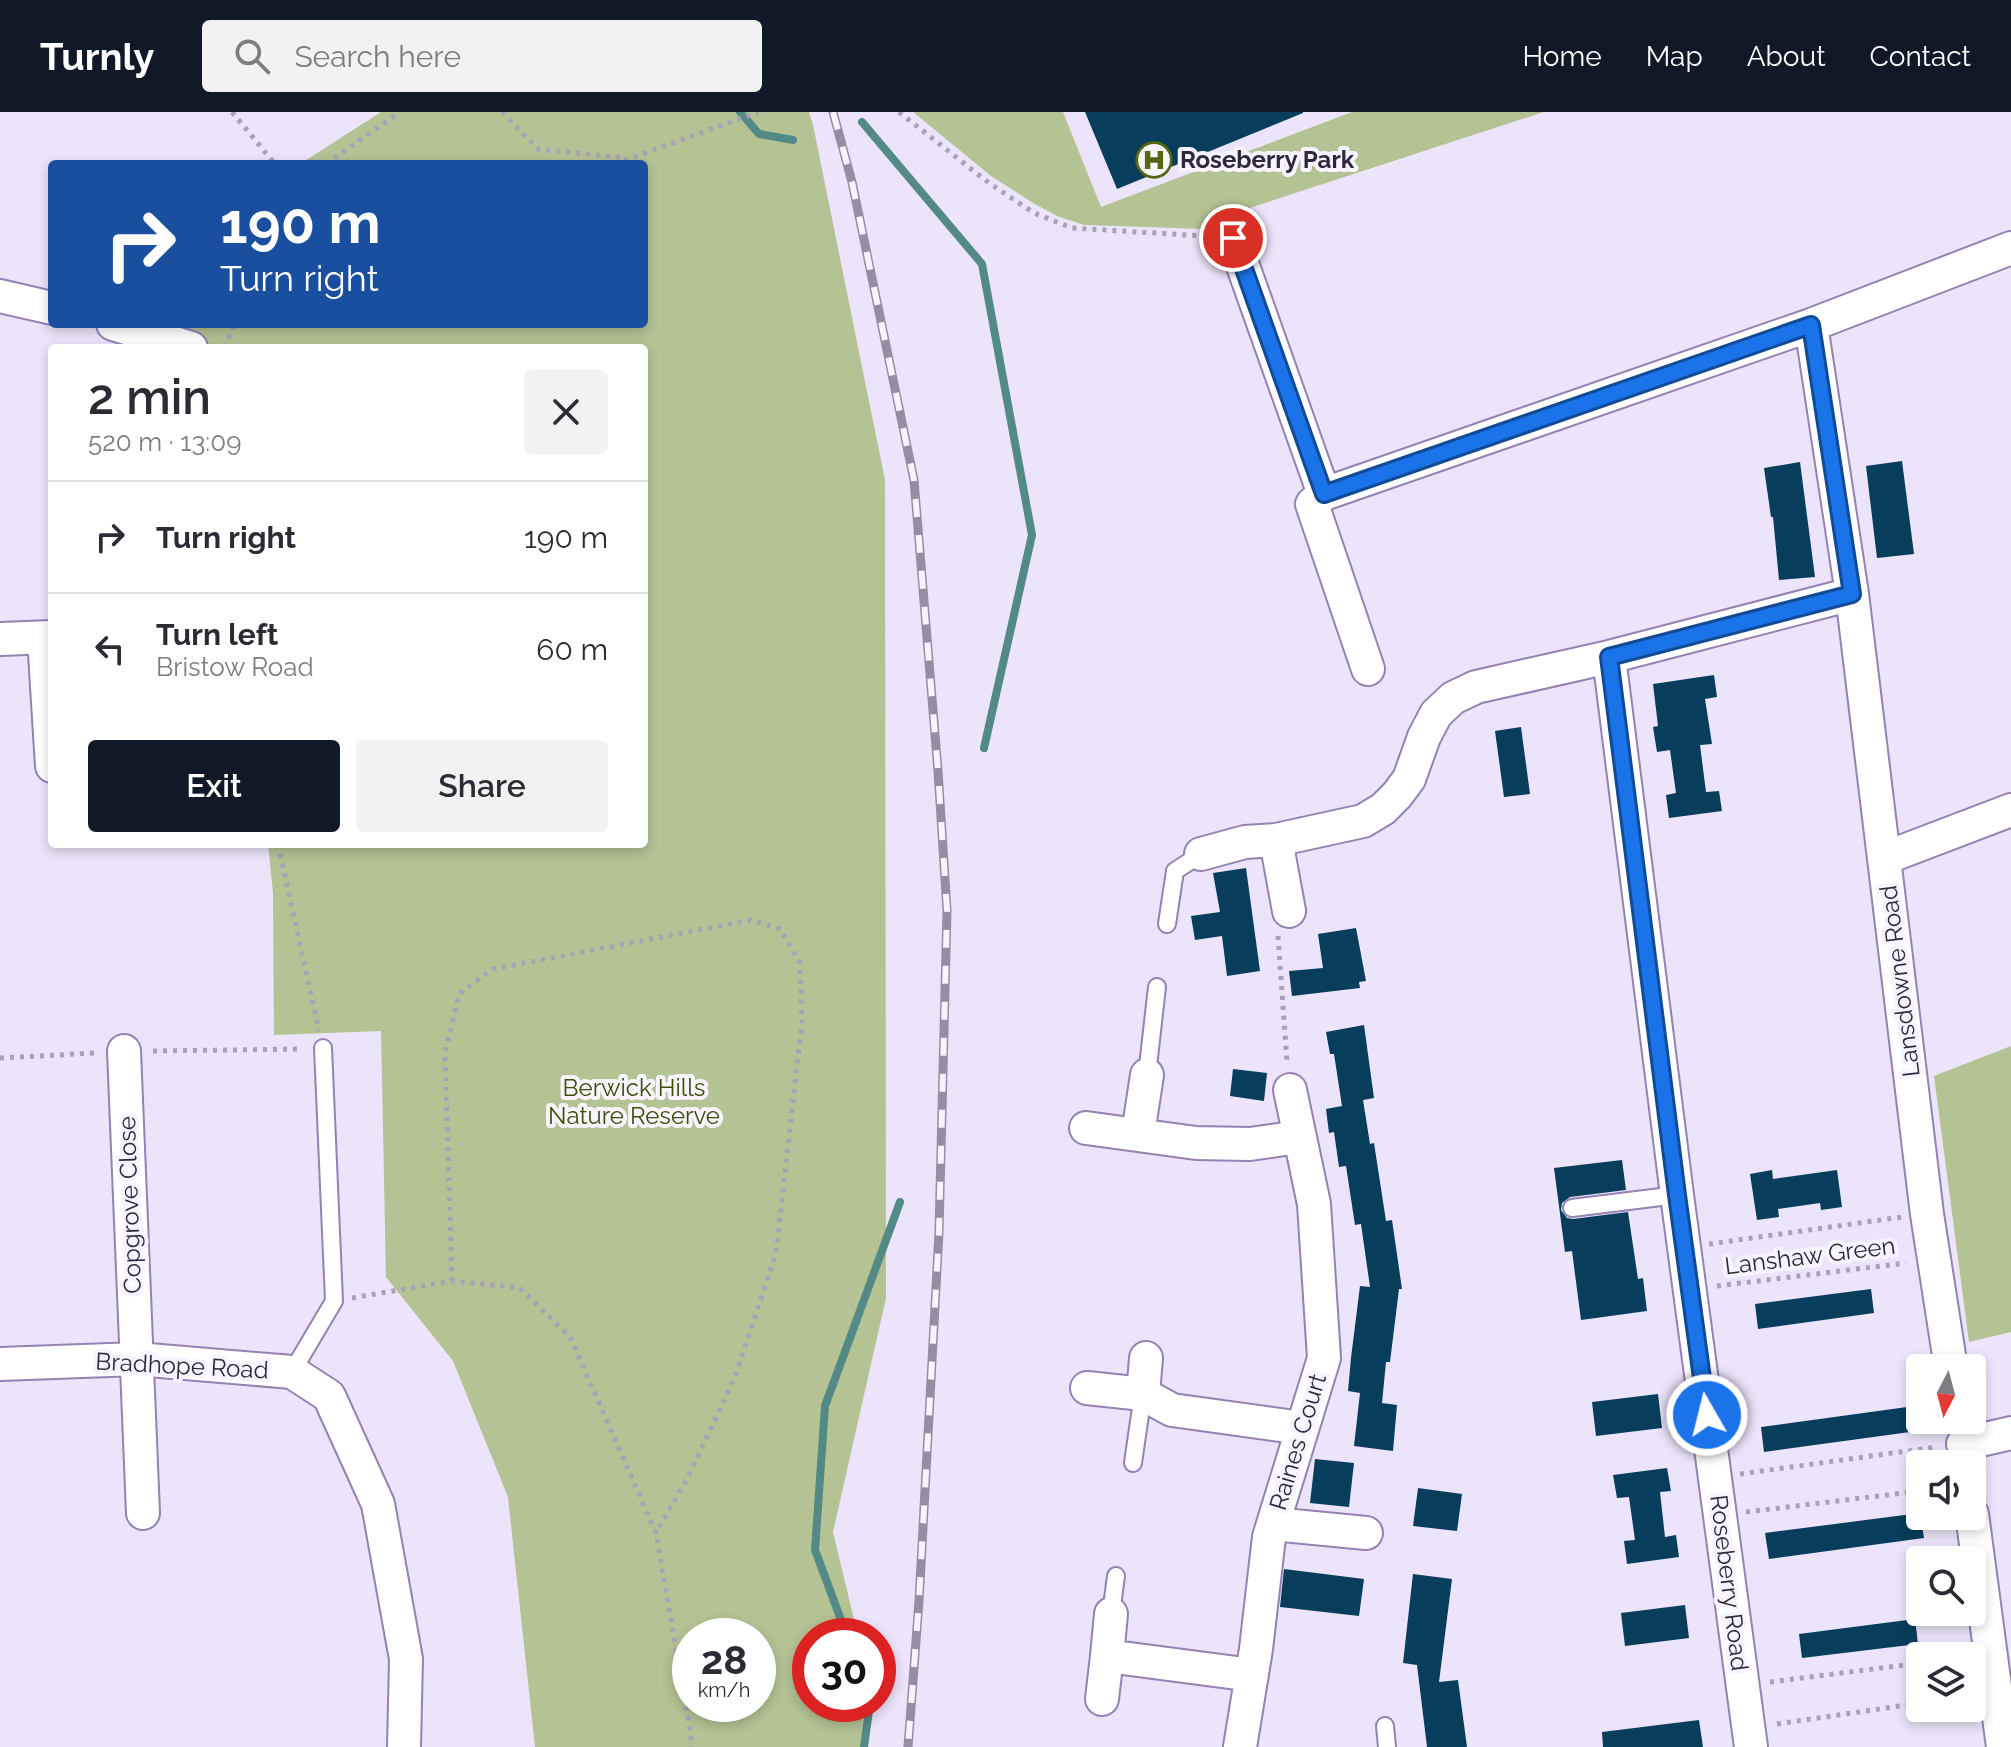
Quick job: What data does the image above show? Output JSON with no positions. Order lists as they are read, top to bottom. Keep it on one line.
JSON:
{"streets":{"street":["Lansdowne Road","Copgrove Close","Bradhope Road","Raines Court","Roseberry Road"],"path":["Lanshaw Green"]},"crossings":[["Lansdowne Road","Lanshaw Green"],["Copgrove Close","Bradhope Road"],["Lanshaw Green","Roseberry Road"]],"parks":["Berwick Hills Nature Reserve"],"places":{"hospital":["Roseberry Park"]},"north":"bottom","page":{"header":"Turnly","search":"Search here","nav":["Home","Map","About","Contact"],"turn":["190 m","Turn right"],"heading":["2 min","520 m · 13:09"],"list":[{"name":"Turn right","value":"190 m"},{"name":"Turn left","note":"Bristow Road","value":"60 m"}],"buttons":["Exit","Share"],"speed":"28 km/h","limit":"30"}}
